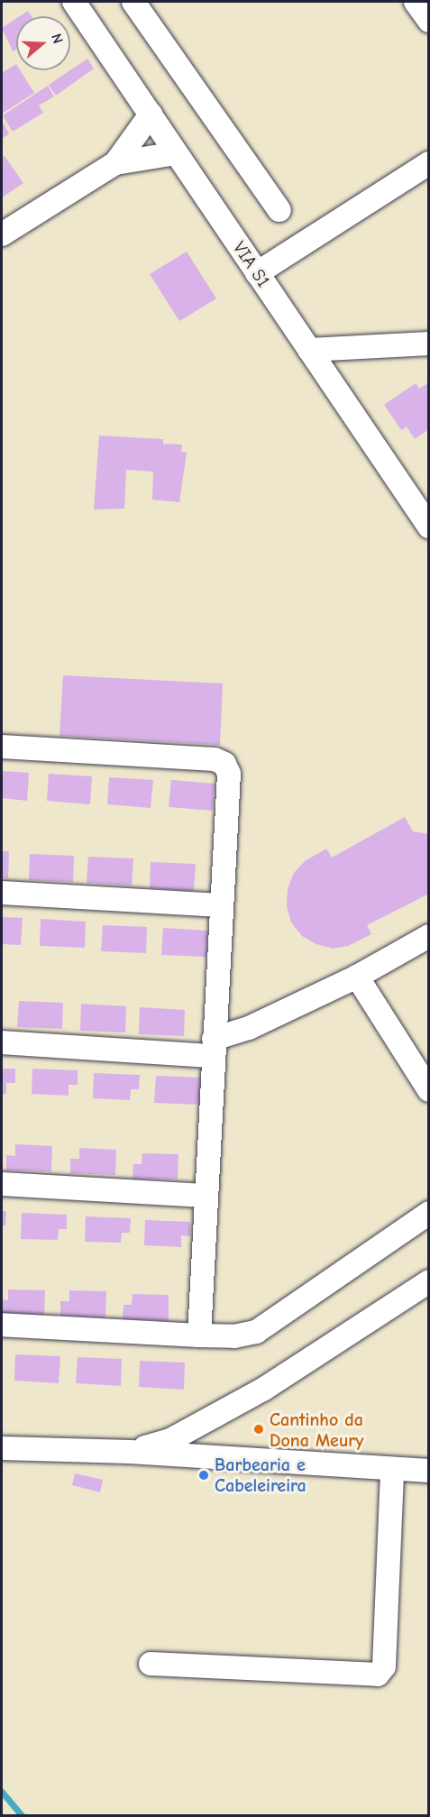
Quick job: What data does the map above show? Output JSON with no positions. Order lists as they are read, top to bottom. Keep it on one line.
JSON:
{"streets":{"street":["VIA S1"]},"places":["Cantinho da Dona Meury","Barbearia e Cabeleireira"],"north":"right"}
